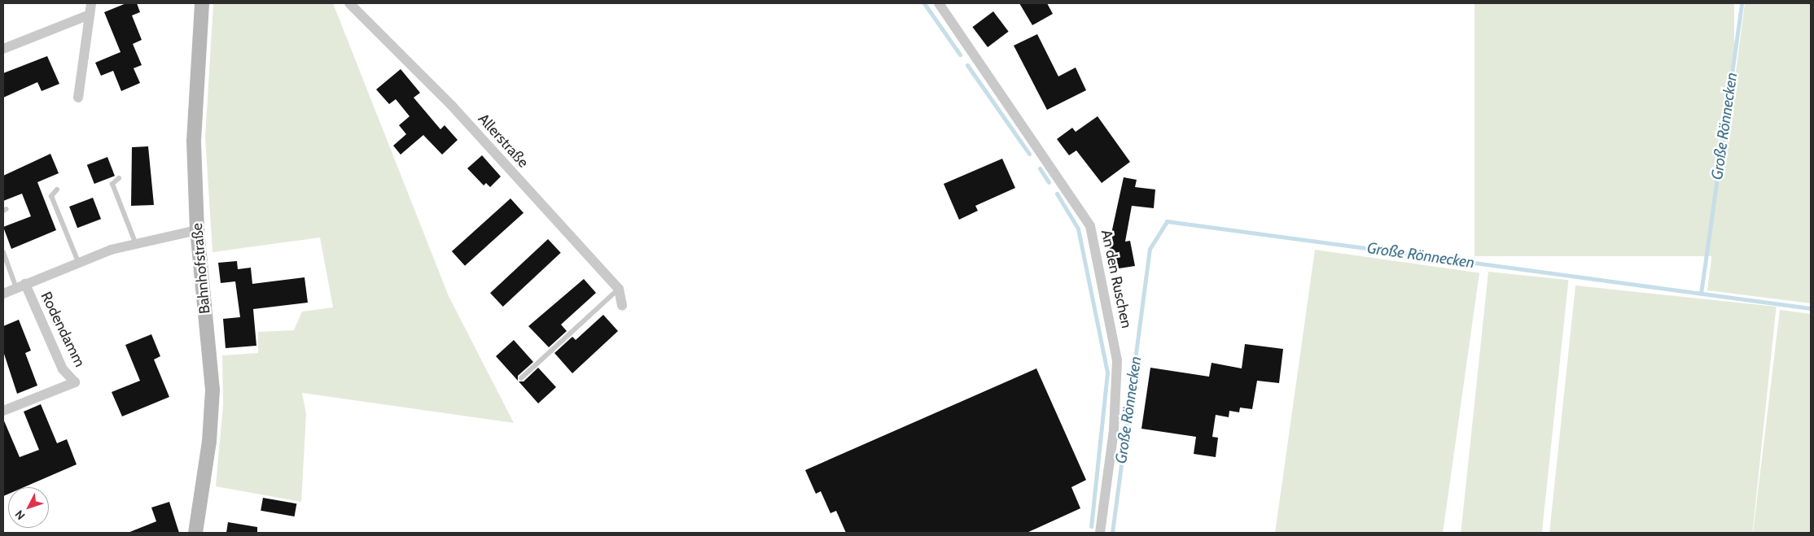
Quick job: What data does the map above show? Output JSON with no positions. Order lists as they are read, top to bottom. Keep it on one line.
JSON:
{"streets":{"street":["Allerstraße","Bahnhofstraße","An den Ruschen","Rodendamm"]},"crossings":[["Bahnhofstraße","Rodendamm"]],"water":["Große Rönnecken"],"north":"bottom left"}
